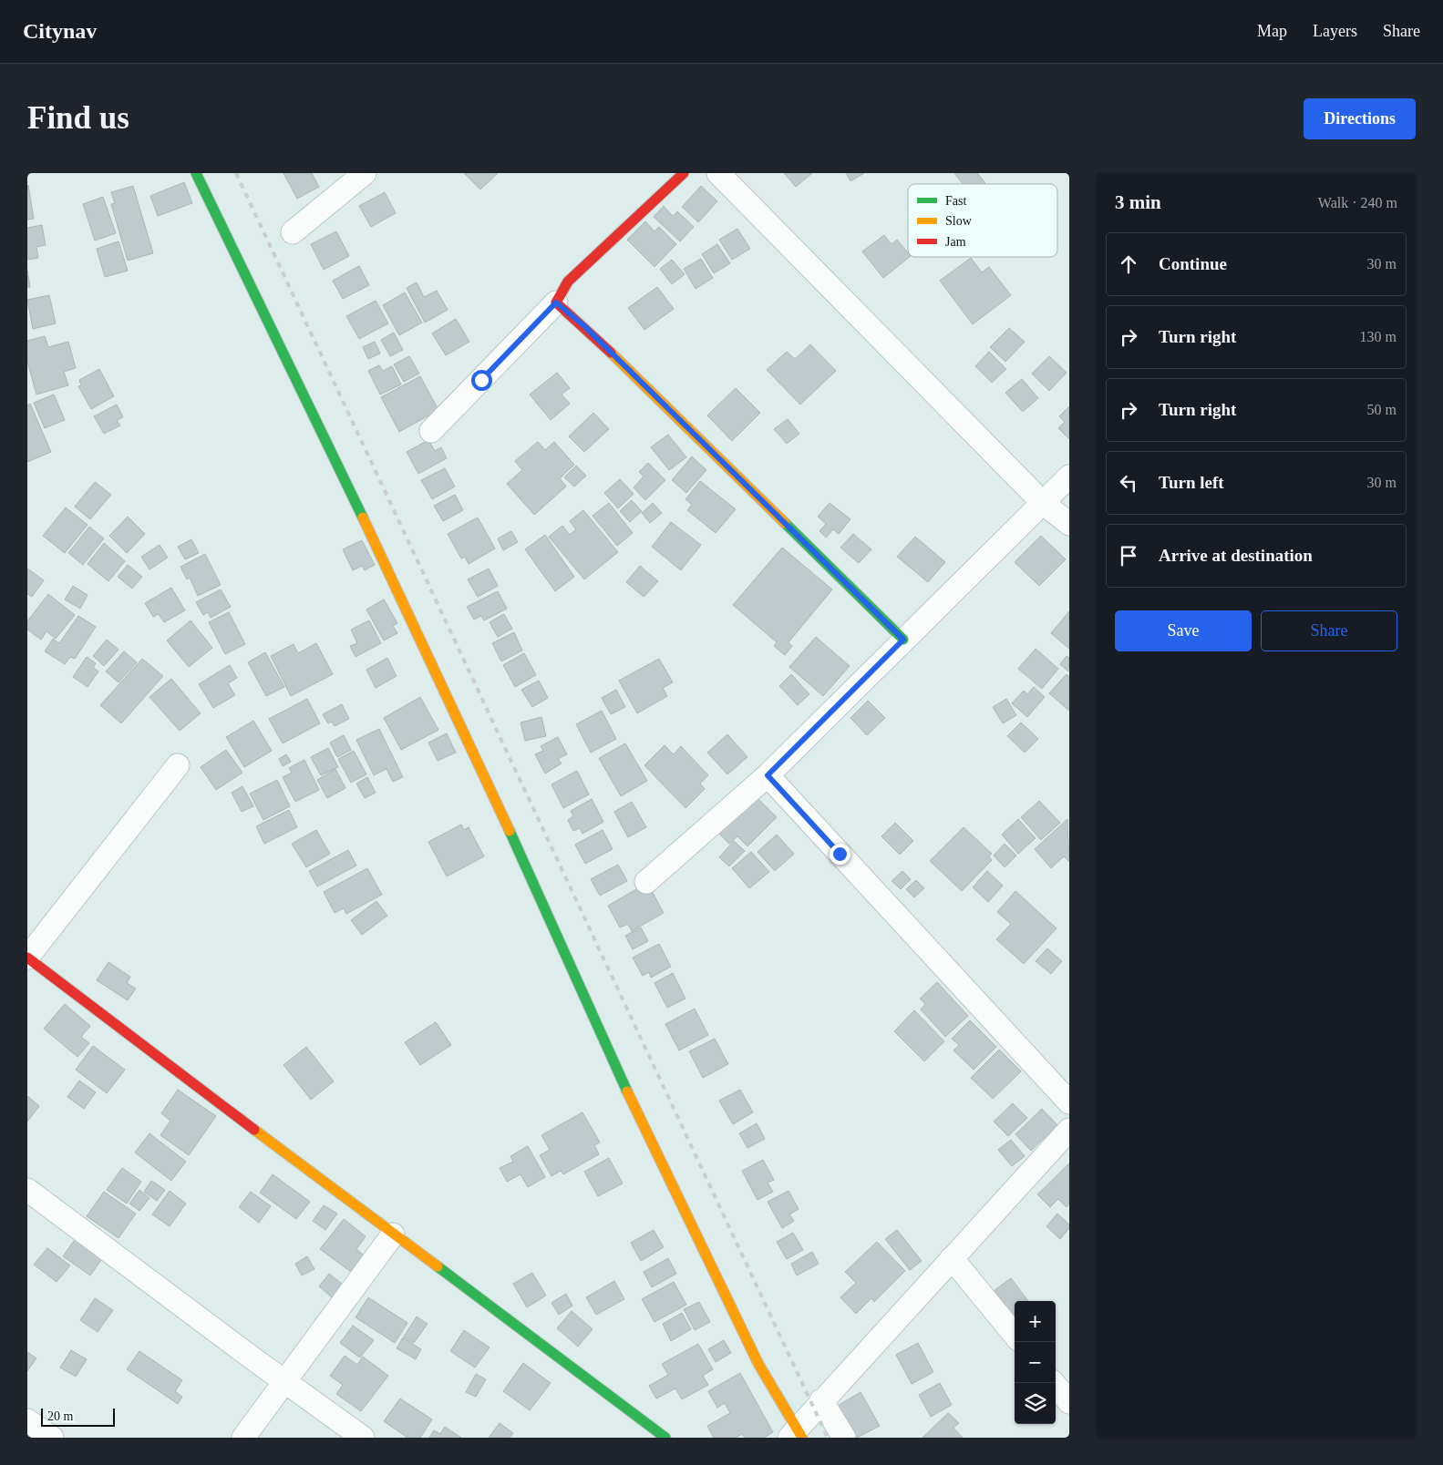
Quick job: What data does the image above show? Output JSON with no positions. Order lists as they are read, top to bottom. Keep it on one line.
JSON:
{"legend":["Fast","Slow","Jam"],"scale_bar":"20 m","page":{"header":"Citynav","nav":["Map","Layers","Share"],"buttons":["Directions",["Save","Share"]],"title":"Find us","heading":["3 min","Walk · 240 m"],"list":[["Continue","30 m"],["Turn right","130 m"],["Turn right","50 m"],["Turn left","30 m"],"Arrive at destination"],"map_buttons":["+","−"],"scale":"20 m"}}
